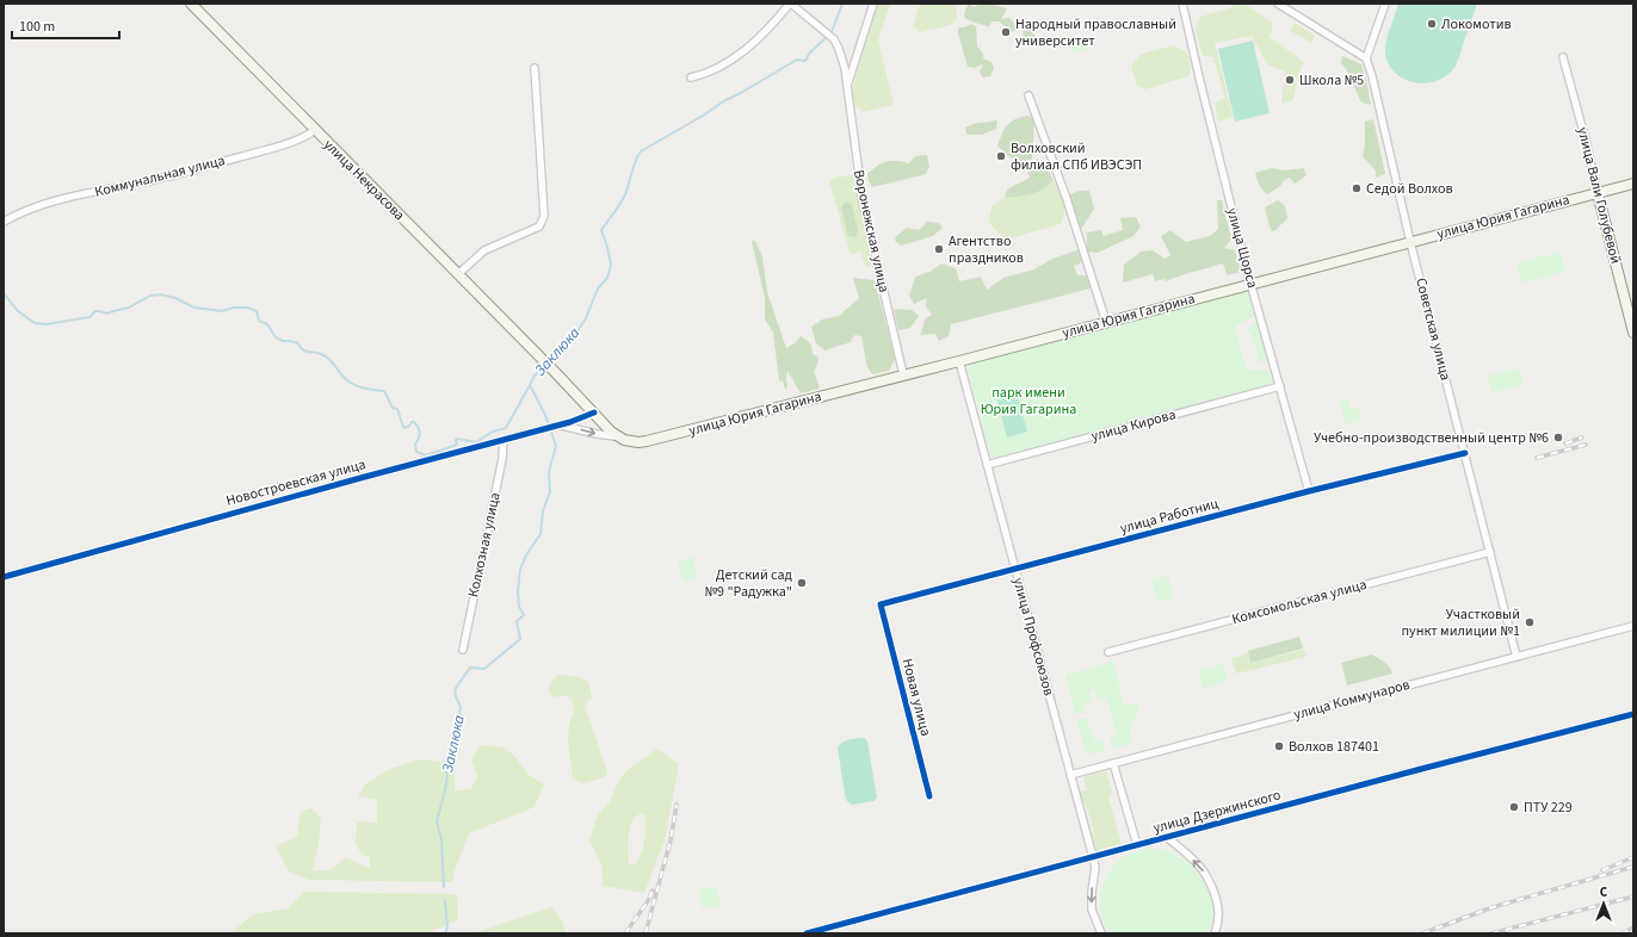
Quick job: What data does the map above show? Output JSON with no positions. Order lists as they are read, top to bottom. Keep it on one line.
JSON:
{"streets":{"main road":["улица Некрасова","улица Вали Голубевой","улица Юрия Гагарина"],"street":["Коммунальная улица","Воронежская улица","улица Щорса","Советская улица","улица Кирова","Новостроевская улица","улица Работниц","Колхозная улица","Комсомольская улица","улица Профсоюзов","Новая улица","улица Коммунаров","улица Дзержинского"]},"crossings":[["Коммунальная улица","улица Некрасова"],["улица Некрасова","Новостроевская улица"],["улица Вали Голубевой","улица Юрия Гагарина"],["улица Юрия Гагарина","Воронежская улица"],["улица Юрия Гагарина","улица Щорса"],["улица Юрия Гагарина","Советская улица"],["улица Юрия Гагарина","Новостроевская улица"],["улица Юрия Гагарина","улица Профсоюзов"],["улица Щорса","улица Кирова"],["улица Щорса","улица Работниц"],["Советская улица","улица Работниц"],["Советская улица","Комсомольская улица"],["Советская улица","улица Коммунаров"],["улица Кирова","улица Профсоюзов"],["Новостроевская улица","Колхозная улица"],["улица Работниц","улица Профсоюзов"],["улица Работниц","Новая улица"],["улица Профсоюзов","улица Коммунаров"],["улица Профсоюзов","улица Дзержинского"]],"water":["Заклюка"],"parks":["парк имени Юрия Гагарина"],"places":["Локомотив","Народный православный университет","Школа №5","Волховский филиал СПб ИВЭСЭП","Седой Волхов","Агентство праздников","Учебно-производственный центр №6","Детский cад №9 \"Радужка\"","Участковый пункт милиции №1","Волхов 187401","ПТУ 229"],"scale_bar":"100 m","north":"top"}
